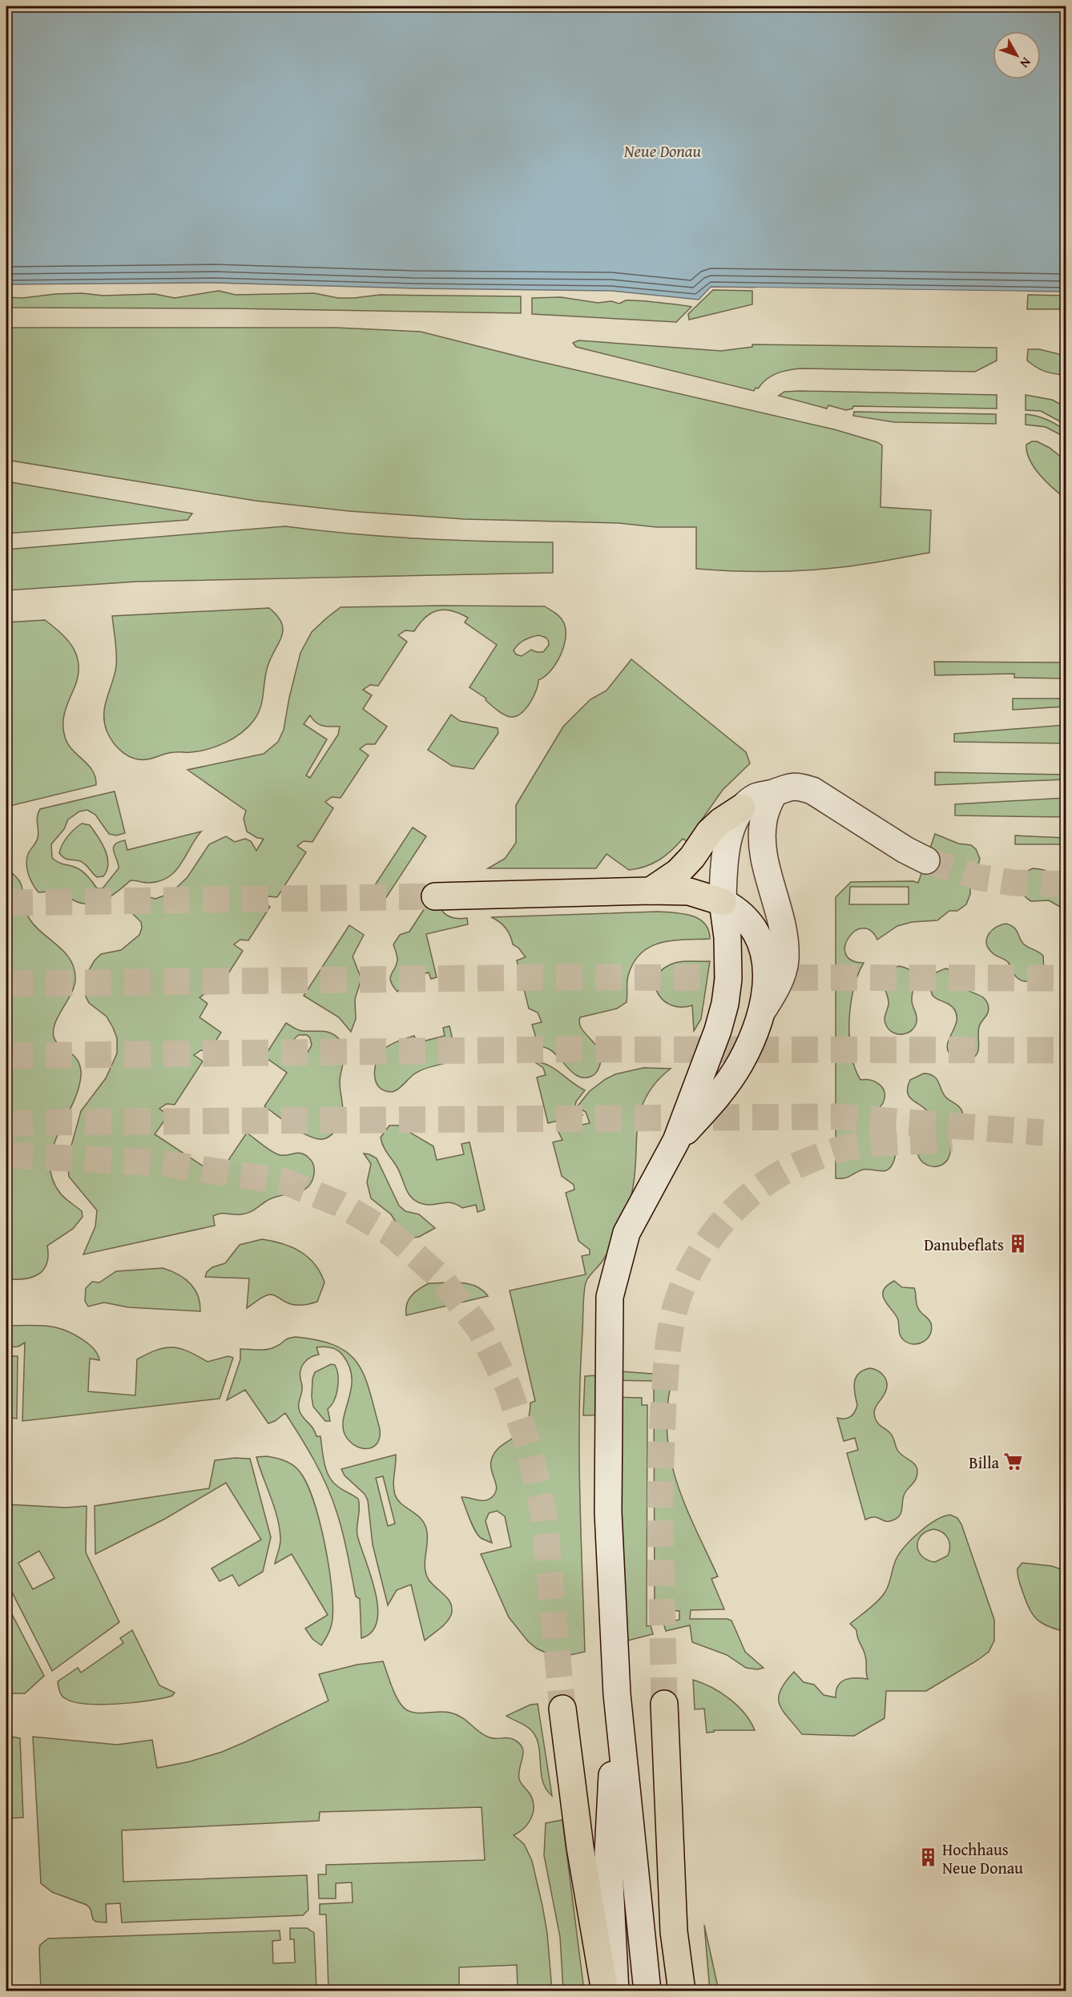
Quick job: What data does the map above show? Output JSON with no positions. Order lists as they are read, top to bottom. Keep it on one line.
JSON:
{"water":["Neue Donau"],"places":{"building":["Danubeflats","Hochhaus Neue Donau"],"supermarket":["Billa"]},"north":"bottom right"}
